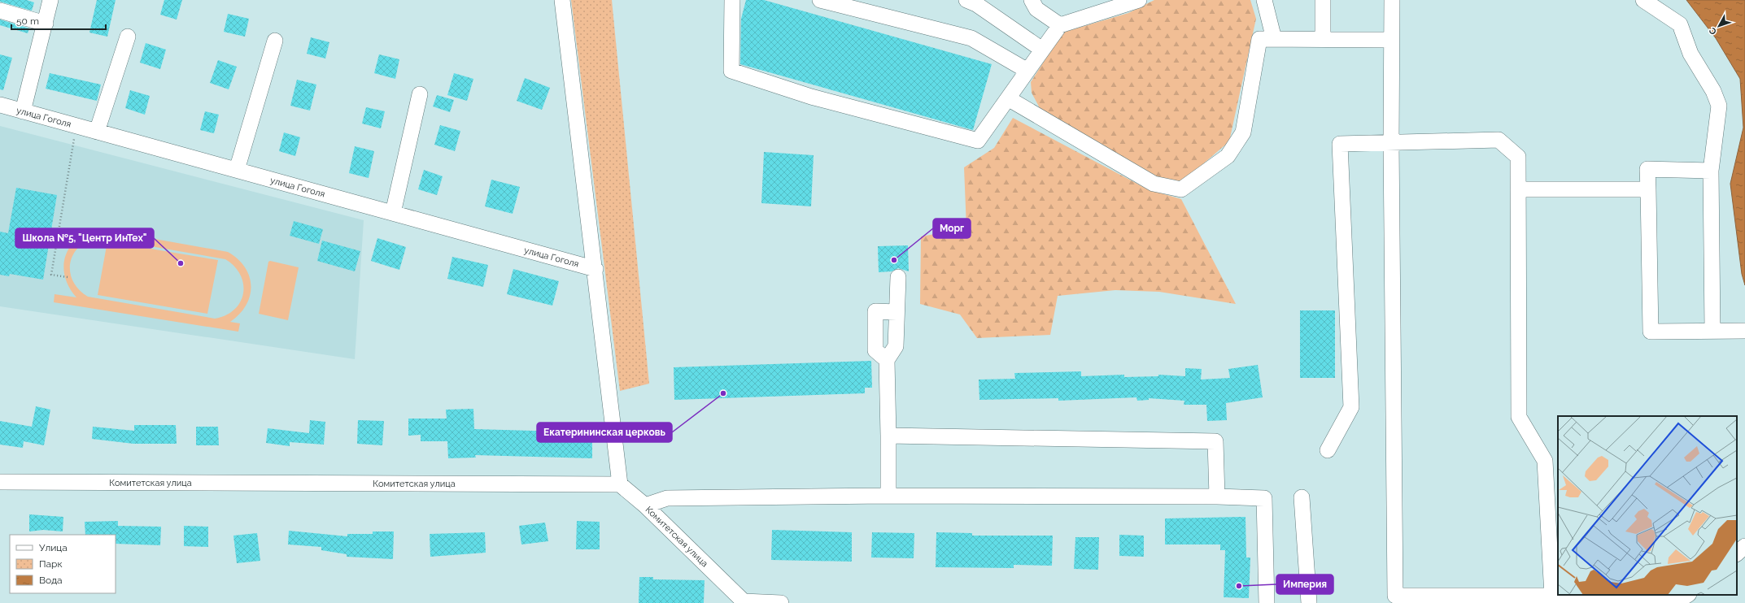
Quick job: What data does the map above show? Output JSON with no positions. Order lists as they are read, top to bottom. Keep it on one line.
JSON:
{"streets":{"street":["улица Гоголя","Комитетская улица"]},"places":["Морг","Школа №5, \"Центр ИнТех\"","Екатерининская церковь","Империя"],"legend":["Улица","Парк","Вода"],"scale_bar":"50 m","north":"bottom left"}
